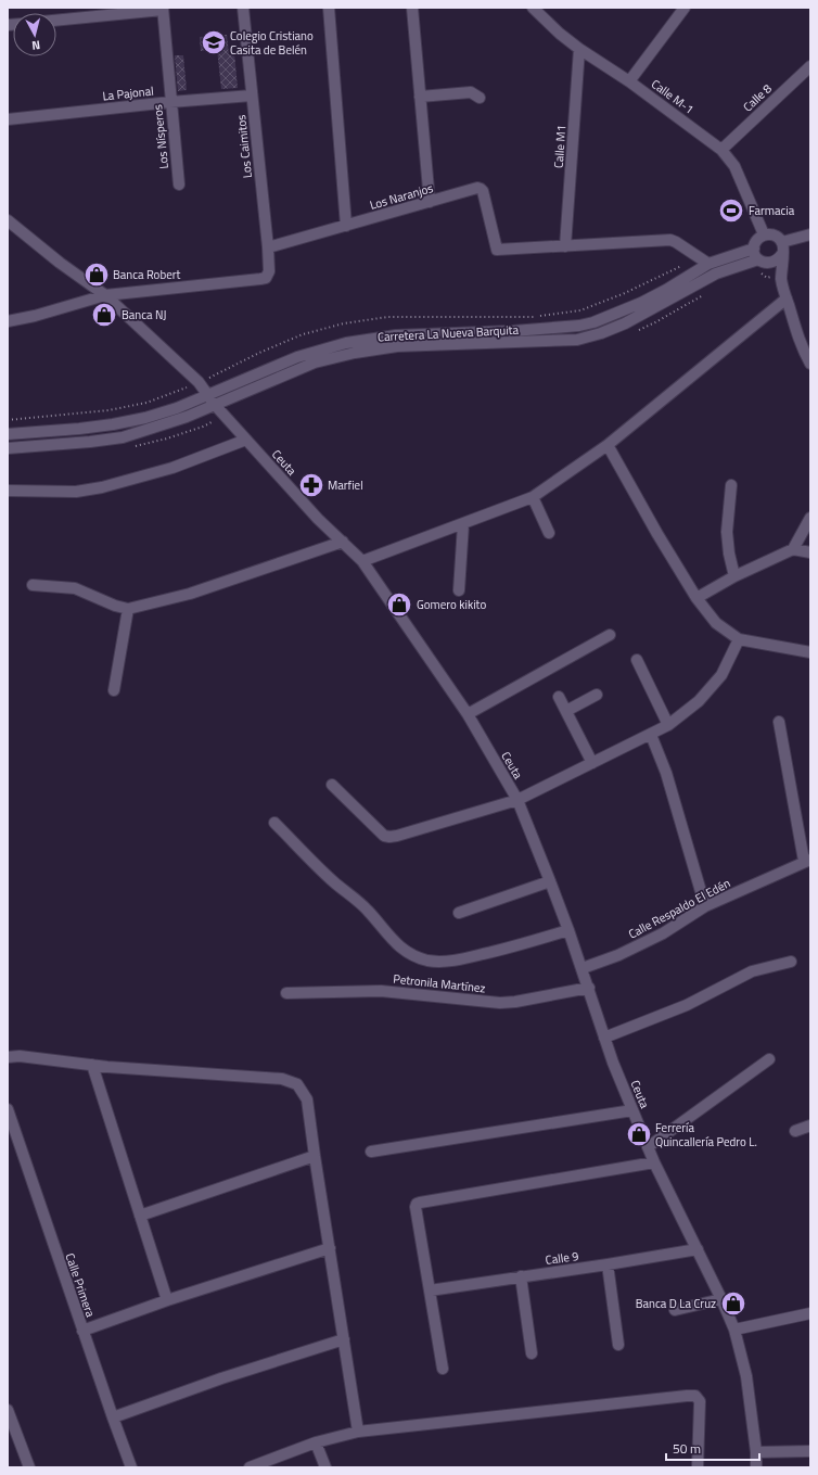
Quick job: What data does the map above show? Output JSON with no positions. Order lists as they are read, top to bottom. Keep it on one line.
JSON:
{"streets":{"street":["La Pajonal","Calle M-1","Calle 8","Los Nísperos","Los Caimitos","Calle M1","Los Naranjos","Carretera La Nueva Barquita","Ceuta","Calle Respaldo El Edén","Petronila Martínez","Calle 9","Calle Primera"]},"crossings":[["La Pajonal","Los Nísperos"],["La Pajonal","Los Caimitos"],["Calle M-1","Calle 8"],["Calle M-1","Calle M1"],["Calle M-1","Carretera La Nueva Barquita"],["Los Caimitos","Los Naranjos"],["Los Caimitos","Ceuta"],["Calle M1","Los Naranjos"],["Carretera La Nueva Barquita","Ceuta"],["Ceuta","Calle Respaldo El Edén"],["Ceuta","Petronila Martínez"],["Ceuta","Calle 9"]],"places":{"school or university":["Colegio Cristiano Casita de Belén"],"sports":["Farmacia"],"shop":["Banca Robert","Banca NJ","Gomero kikito","Ferrería Quincallería Pedro L.","Banca D La Cruz"],"pharmacy":["Marfiel"]},"scale_bar":"50 m","north":"bottom"}
